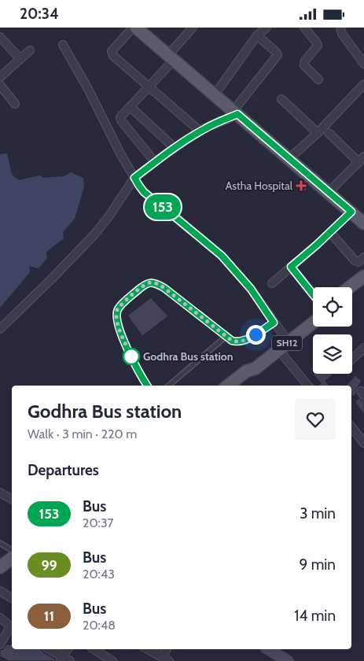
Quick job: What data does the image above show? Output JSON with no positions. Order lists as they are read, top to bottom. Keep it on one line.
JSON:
{"streets":{"main road":["SH12"]},"places":{"health":["Astha Hospital"],"other":["Godhra Bus station"]},"lines":["bus line 153"],"page":{"status":"20:34","on_map":"153","heading":[["Godhra Bus station","Walk · 3 min · 220 m"],"Departures"],"list":[{"mark":"153","name":"Bus","note":"20:37","value":"3 min"},{"mark":"99","name":"Bus","note":"20:43","value":"9 min"},{"mark":"11","name":"Bus","note":"20:48","value":"14 min"}]}}
